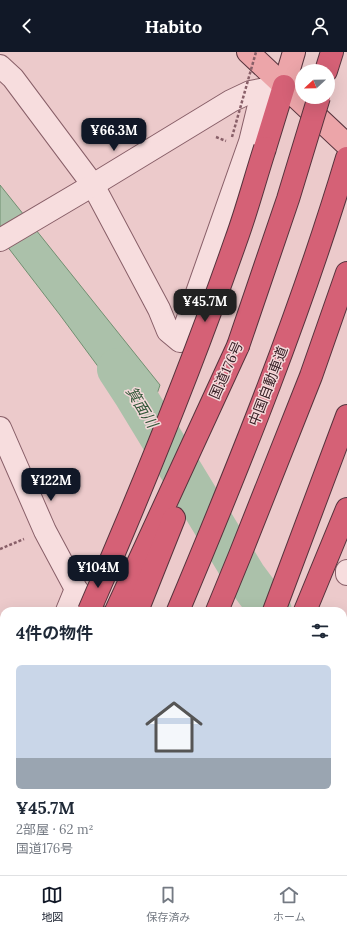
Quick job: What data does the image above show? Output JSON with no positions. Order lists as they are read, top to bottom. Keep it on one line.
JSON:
{"streets":{"highway":["国道176号","中国自動車道"]},"water":["箕面川"],"north":"left","page":{"header":"Habito","price":["¥66.3M","¥45.7M","¥122M","¥104M"],"heading":"4件の物件","list":[{"name":"¥45.7M","note":"2部屋 · 62 m² · 国道176号"}],"tabs":["地図","保存済み","ホーム"]}}
